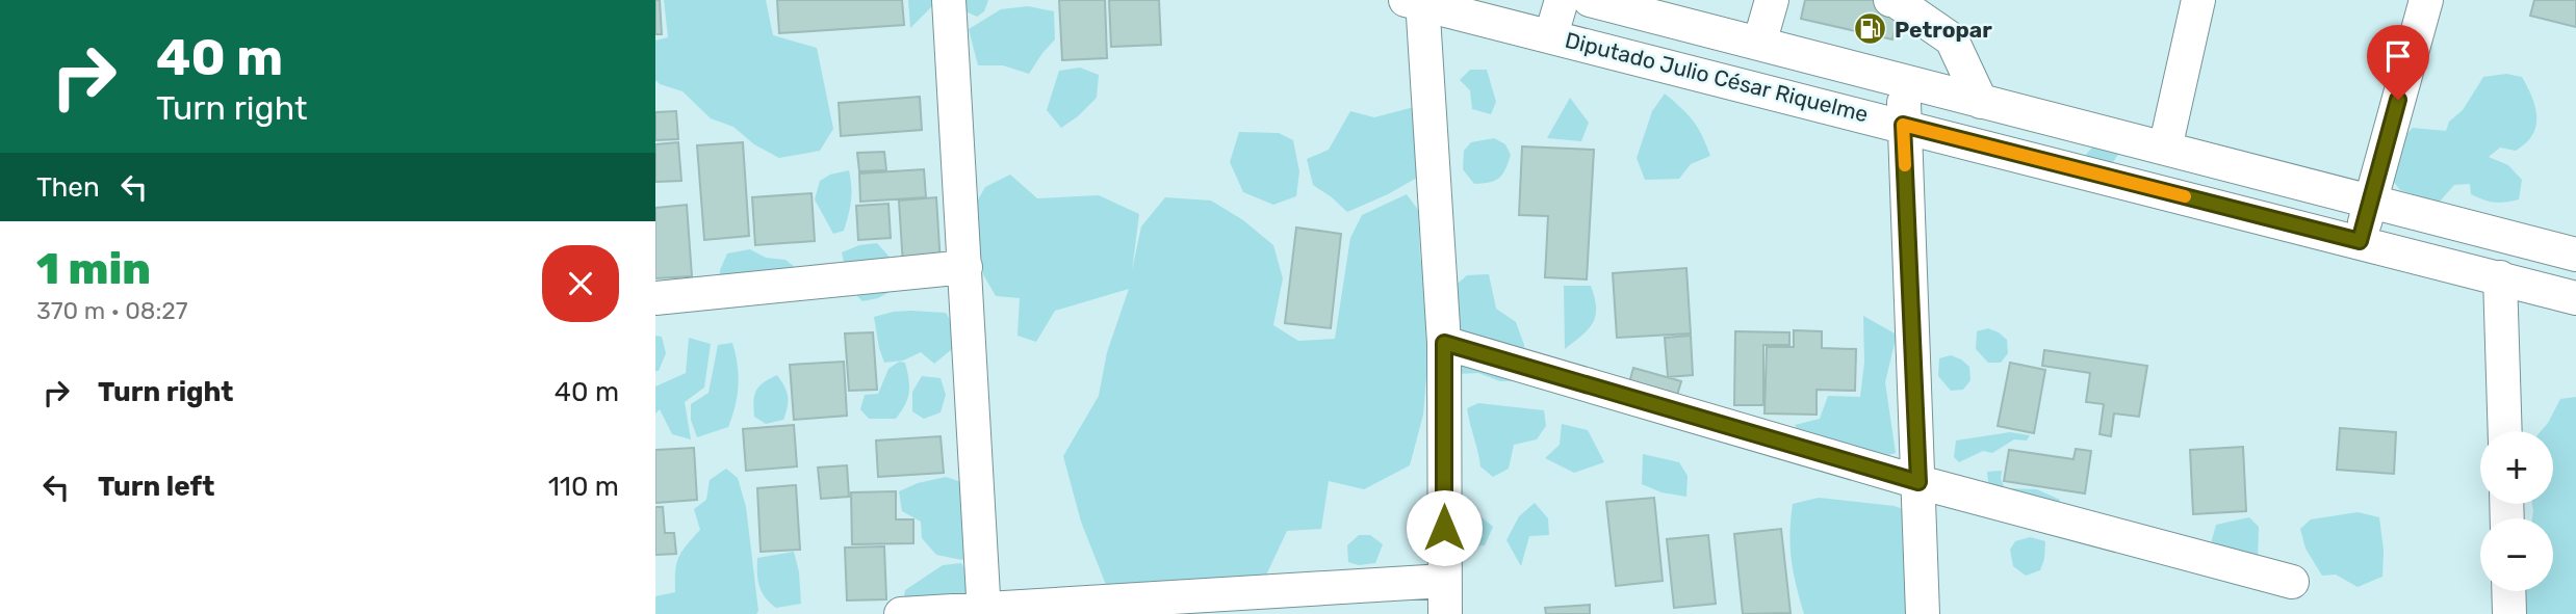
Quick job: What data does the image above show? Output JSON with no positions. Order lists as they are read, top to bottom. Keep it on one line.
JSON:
{"streets":{"street":["Diputado Julio César Riquelme"]},"places":{"fuel station":["Petropar"]},"page":{"turn":["40 m","Turn right"],"then":"Then","heading":["1 min","370 m · 08:27"],"list":[{"name":"Turn right","value":"40 m"},{"name":"Turn left","value":"110 m"}],"map_buttons":["+","−"]}}
